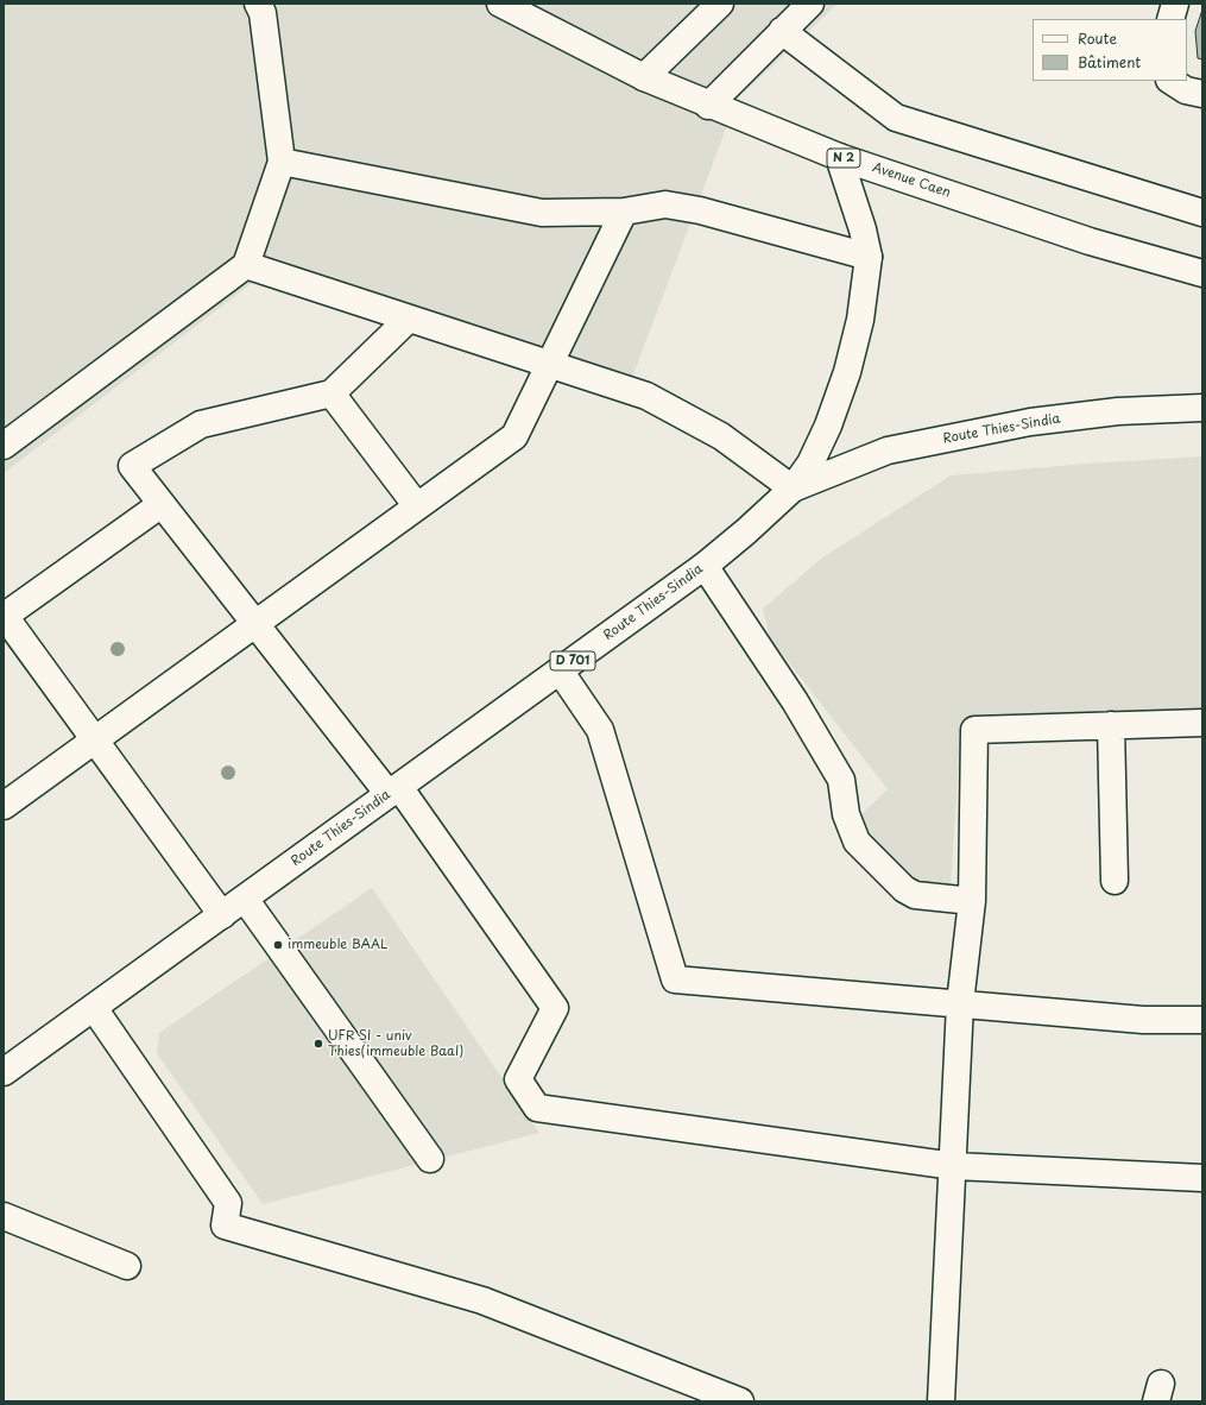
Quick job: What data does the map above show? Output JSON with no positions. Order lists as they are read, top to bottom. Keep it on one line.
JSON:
{"streets":{"main road":["N 2","Avenue Caen","Route Thies-Sindia","D 701"]},"places":["immeuble BAAL","UFR SI - univ Thies(immeuble Baal)"],"legend":["Route","Bâtiment"]}
